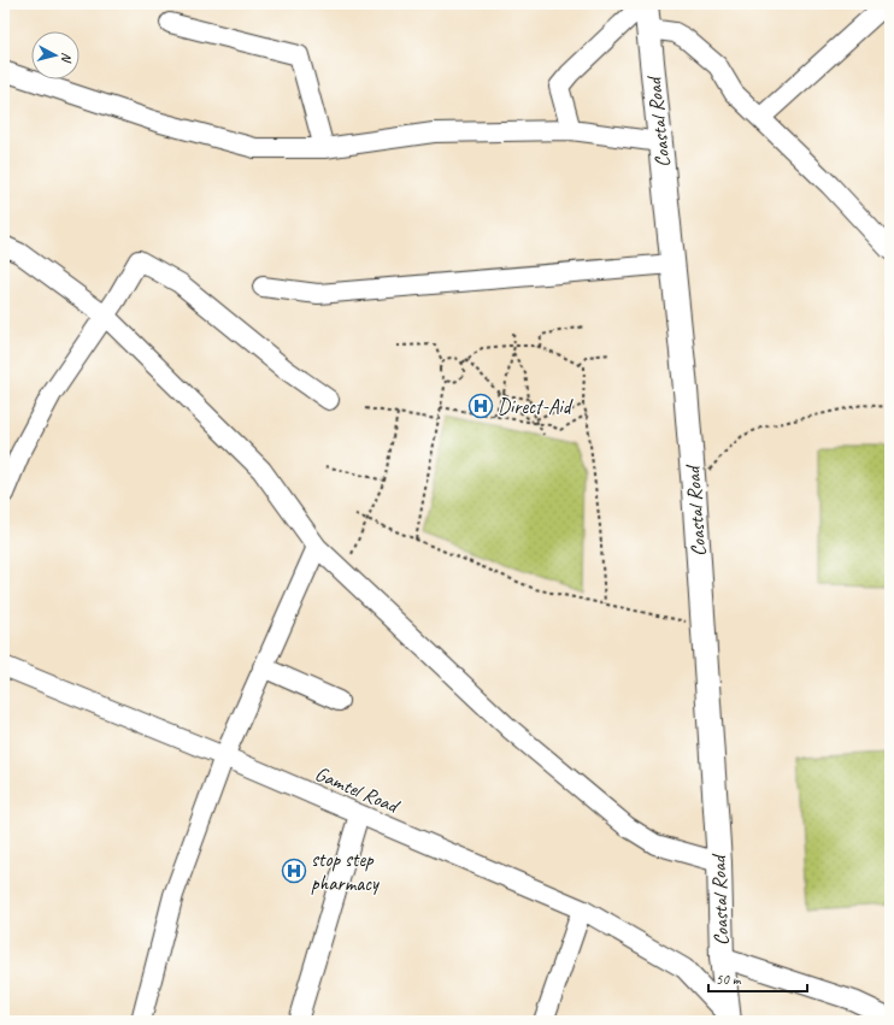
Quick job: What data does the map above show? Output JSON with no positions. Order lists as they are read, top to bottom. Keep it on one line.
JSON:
{"streets":{"main road":["Coastal Road"],"street":["Gamtel Road"]},"crossings":[["Coastal Road","Gamtel Road"]],"places":{"hospital":["Direct-Aid","stop step pharmacy"]},"scale_bar":"50 m","north":"right"}
